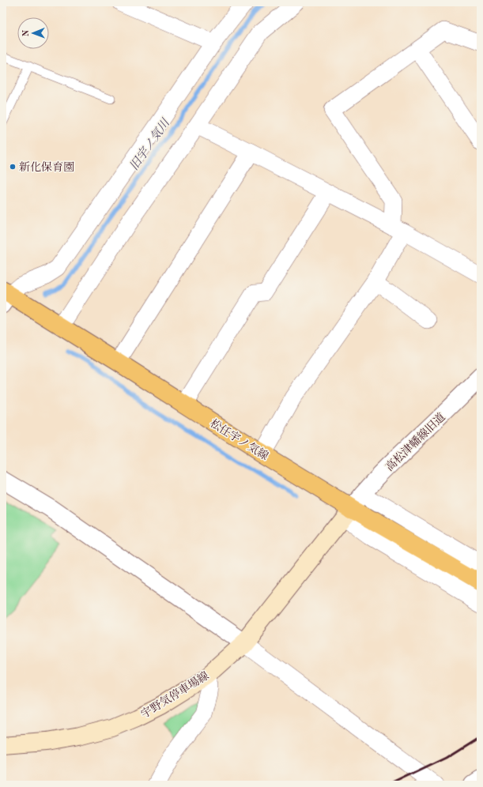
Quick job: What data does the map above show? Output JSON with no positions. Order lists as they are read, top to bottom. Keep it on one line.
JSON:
{"streets":{"main road":["松任宇ノ気線","宇野気停車場線"],"street":["高松津幡線旧道"]},"crossings":[["松任宇ノ気線","高松津幡線旧道"],["松任宇ノ気線","宇野気停車場線"],["高松津幡線旧道","宇野気停車場線"]],"water":["旧宇ノ気川"],"places":["新化保育園"],"north":"left"}
